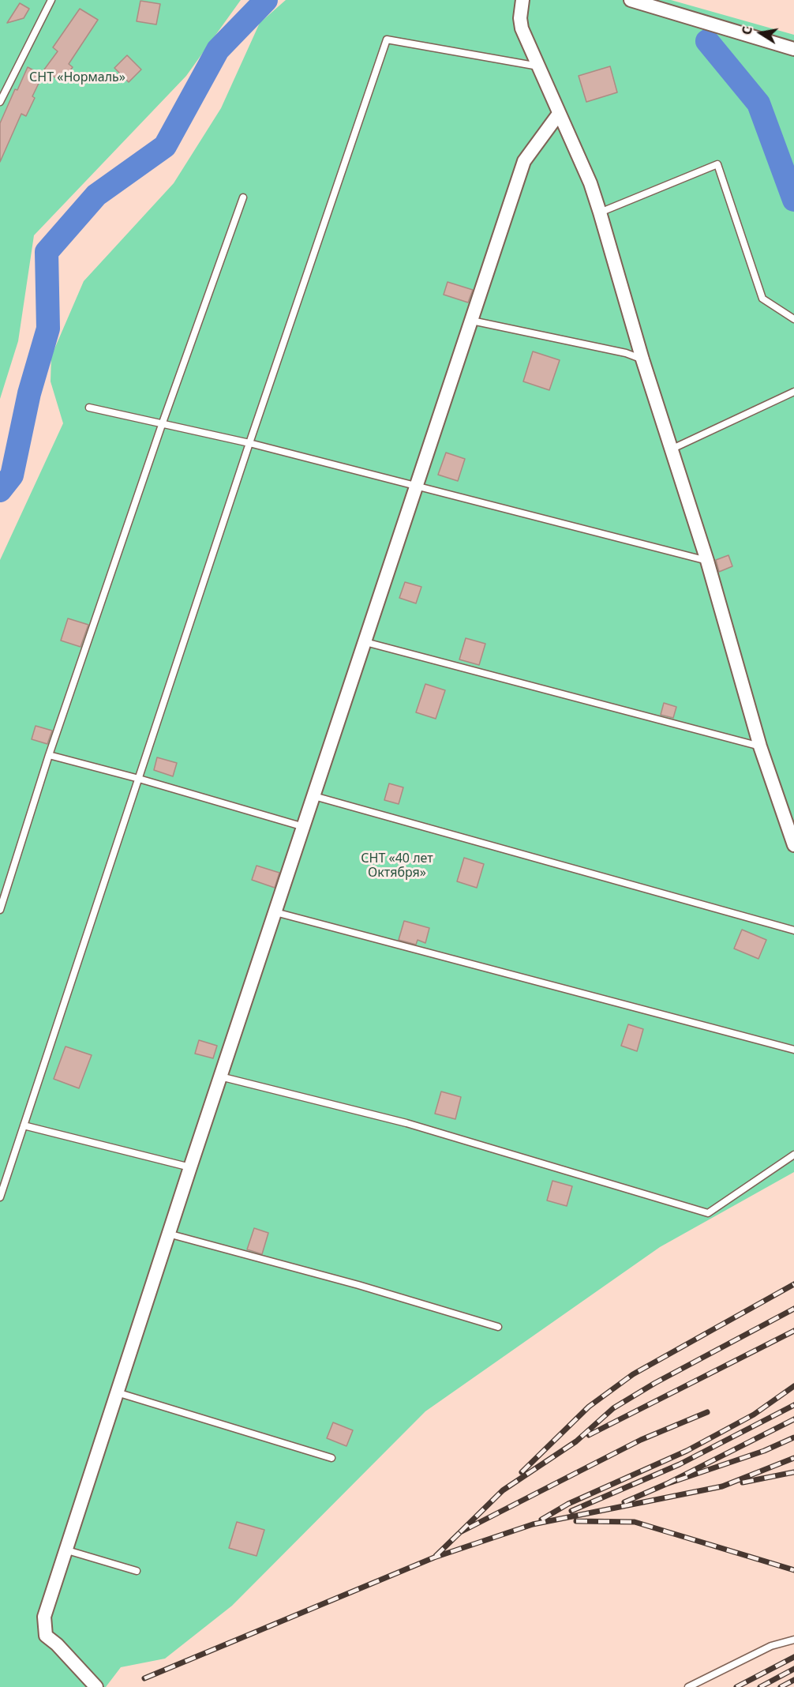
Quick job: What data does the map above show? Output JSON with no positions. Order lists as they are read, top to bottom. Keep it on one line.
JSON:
{"parks":["СНТ «Нормаль»","СНТ «40 лет Октября»"],"north":"left"}
